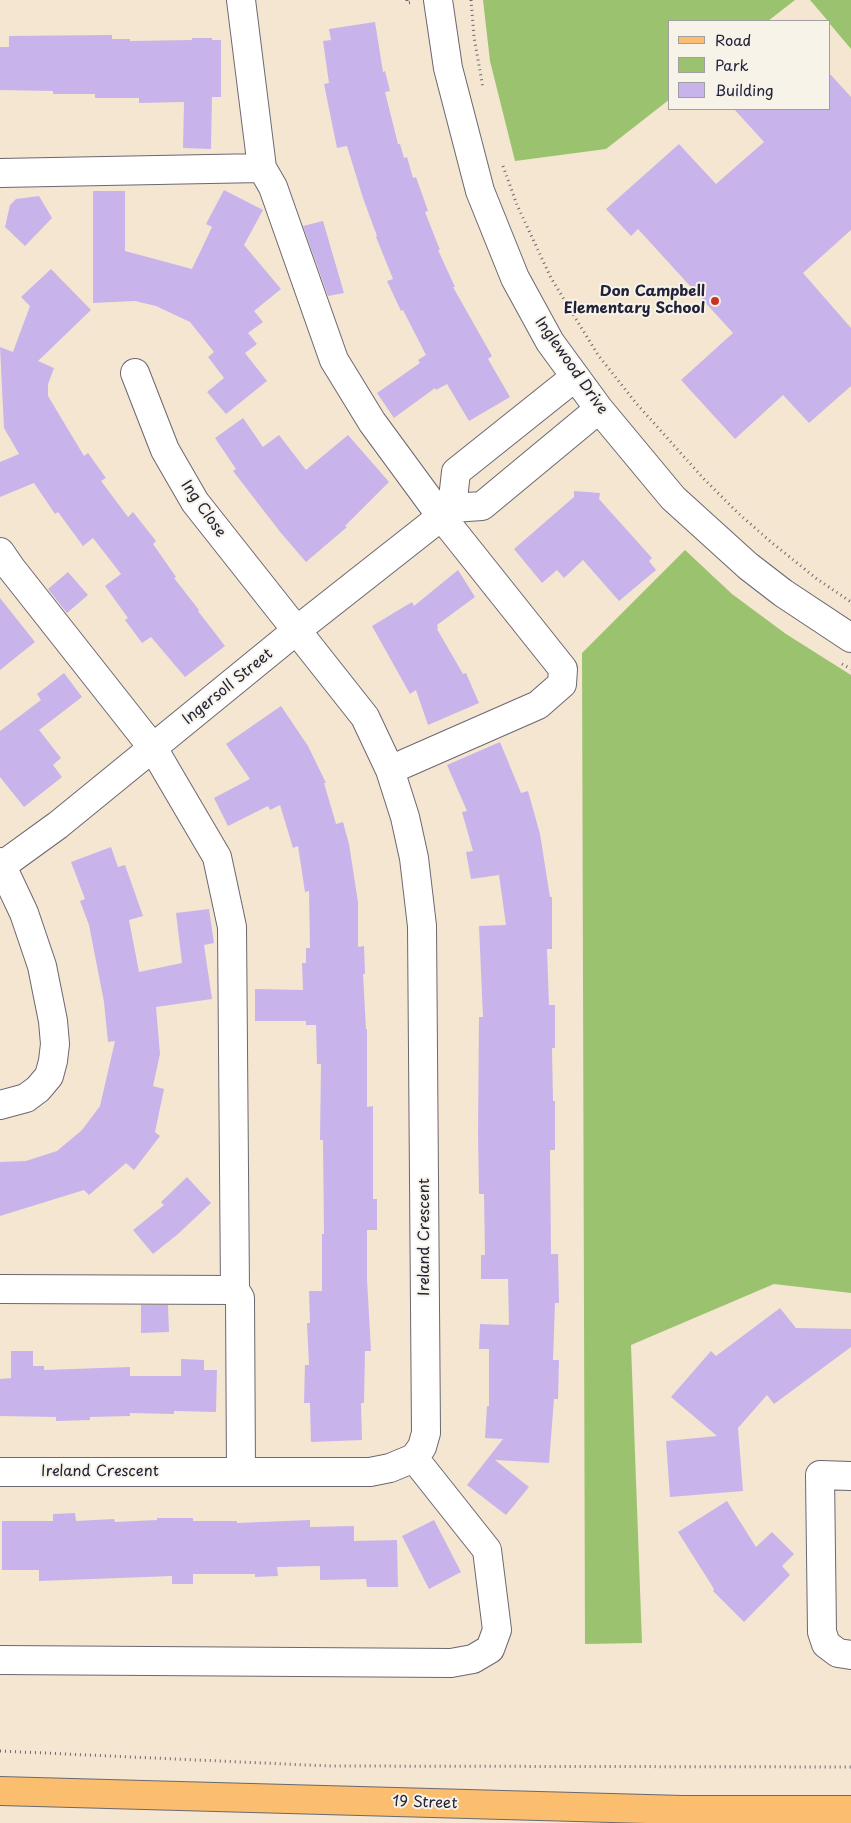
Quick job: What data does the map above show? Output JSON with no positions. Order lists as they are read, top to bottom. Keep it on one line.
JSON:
{"streets":{"main road":["19 Street"],"street":["Inglewood Drive","Ing Close","Ingersoll Street","Ireland Crescent"]},"crossings":[["Ing Close","Ingersoll Street"],["Ing Close","Ireland Crescent"],["Ingersoll Street","Ireland Crescent"]],"places":["Don Campbell Elementary School"],"legend":["Road","Park","Building"]}
